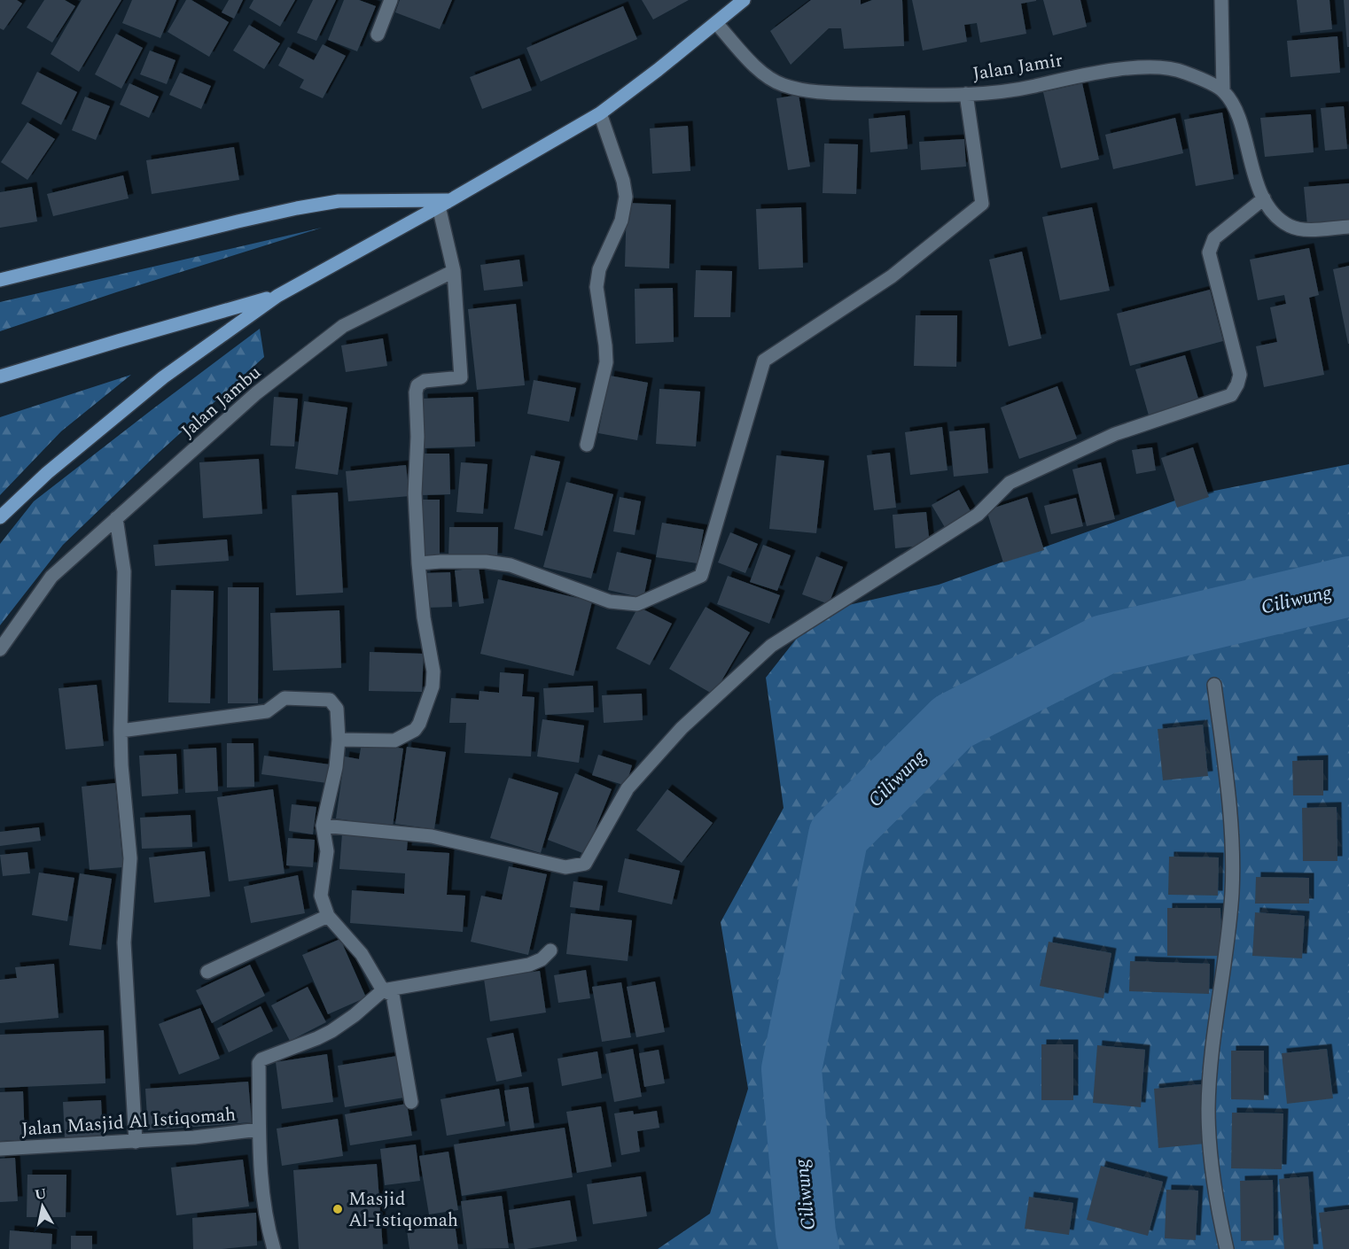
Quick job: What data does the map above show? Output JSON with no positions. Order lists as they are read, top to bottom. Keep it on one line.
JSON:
{"streets":{"street":["Jalan Jamir","Jalan Jambu","Jalan Masjid Al Istiqomah"]},"water":["Ciliwung"],"places":["Masjid Al-Istiqomah"],"north":"top"}
